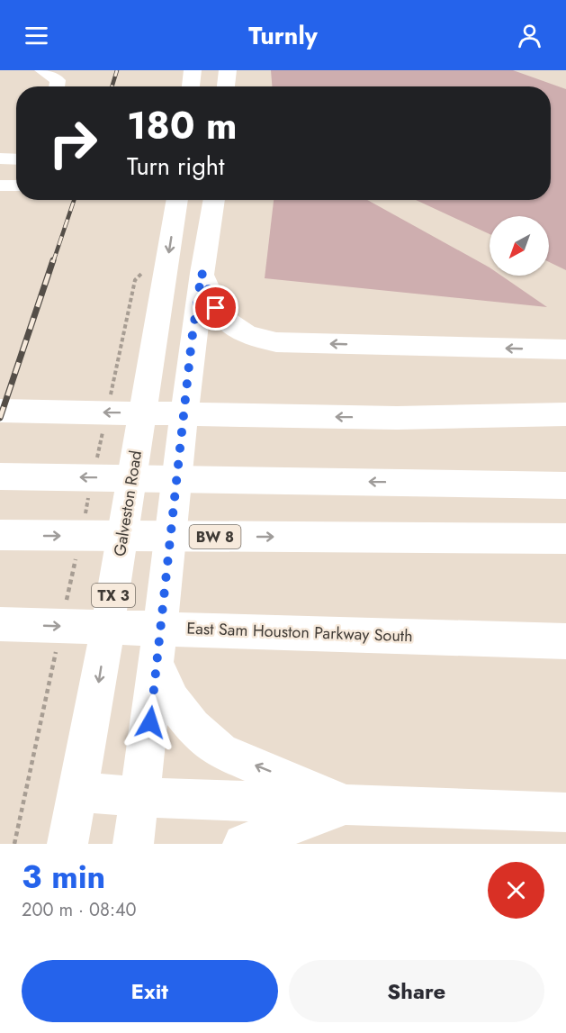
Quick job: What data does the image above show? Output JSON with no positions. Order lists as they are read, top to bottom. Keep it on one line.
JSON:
{"streets":{"main road":["Galveston Road","BW 8","TX 3","East Sam Houston Parkway South"]},"north":"bottom left","page":{"header":"Turnly","turn":["180 m","Turn right"],"heading":["3 min","200 m · 08:40"],"buttons":["Exit","Share"]}}
